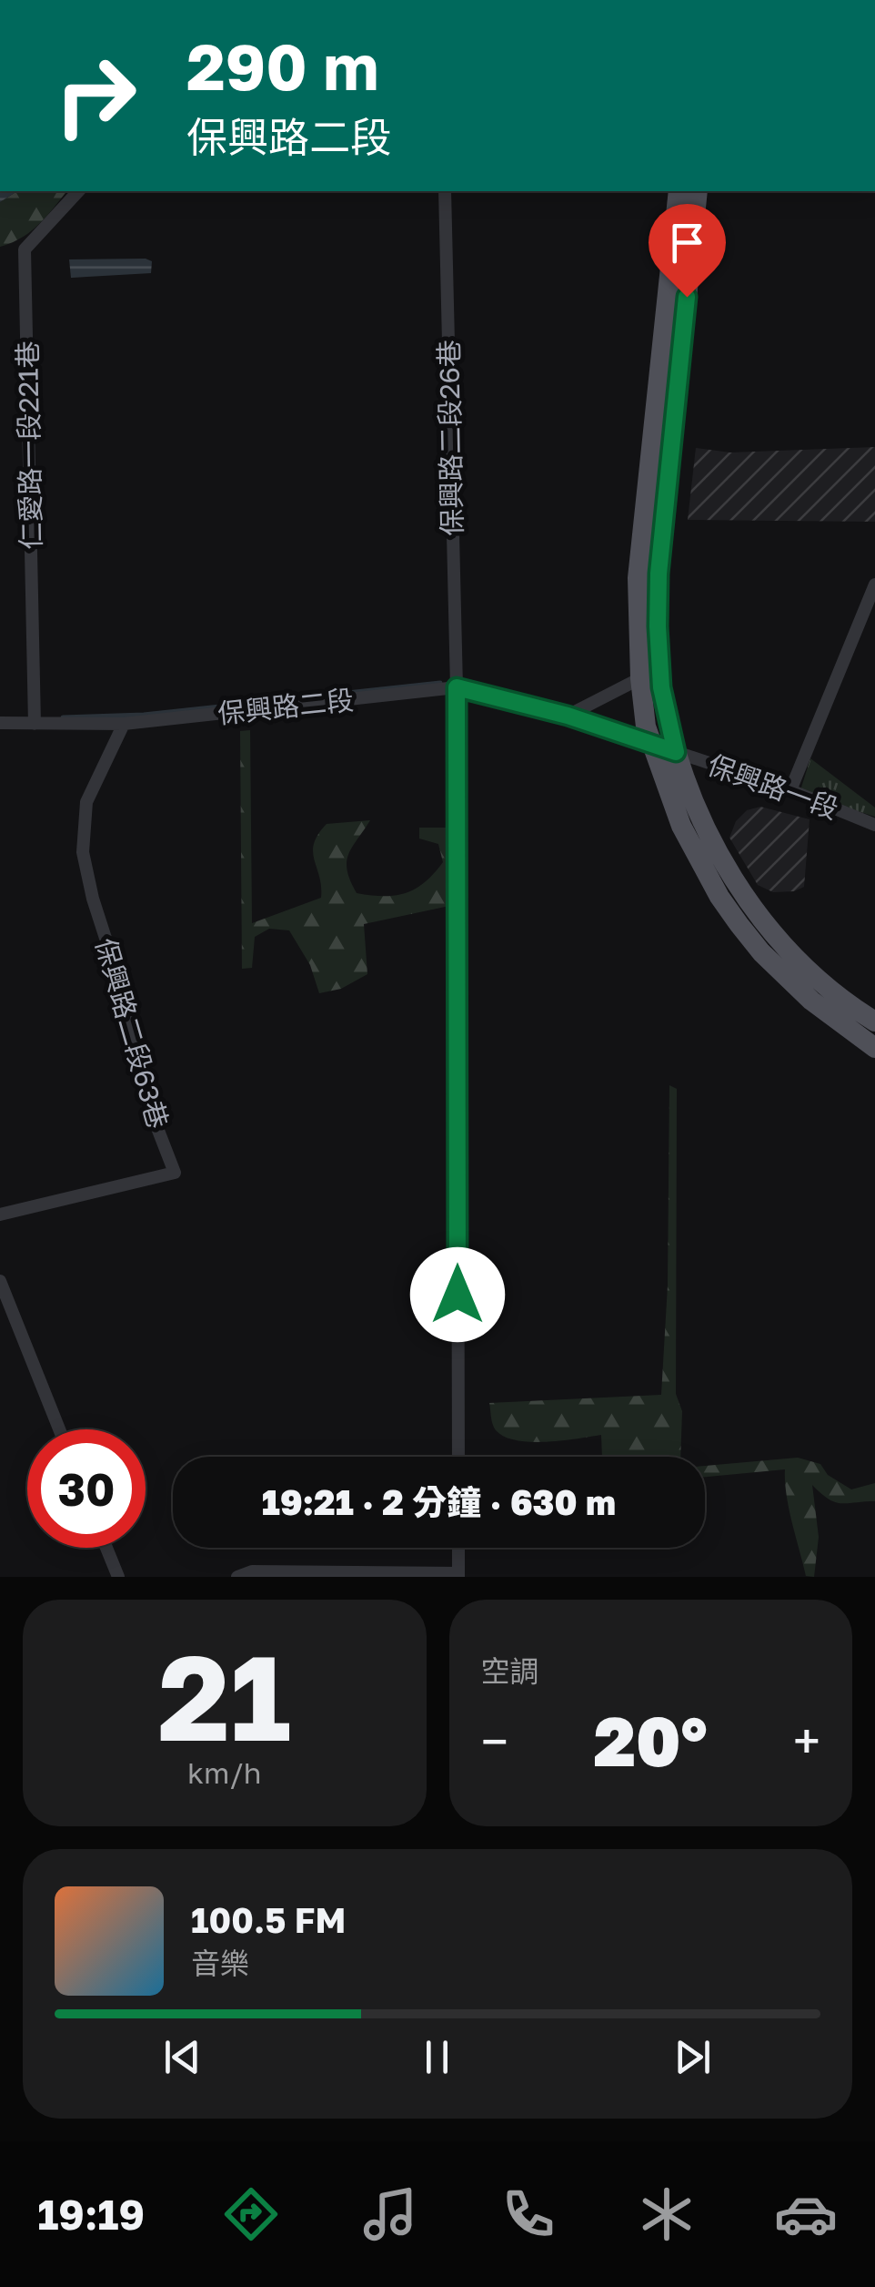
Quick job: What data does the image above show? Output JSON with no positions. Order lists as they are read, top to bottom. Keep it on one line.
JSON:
{"streets":{"street":["保興路二段26巷","仁愛路一段221巷","保興路二段","保興路一段","保興路二段63巷"]},"crossings":[["保興路二段26巷","保興路二段"],["仁愛路一段221巷","保興路二段"],["保興路二段","保興路一段"],["保興路二段","保興路二段63巷"]],"page":{"turn":["290 m","保興路二段"],"limit":"30","trip":"19:21 · 2 分鐘 · 630 m","tile":[["21","km/h"],"空調"],"heat":["−","20°","+"],"song":["100.5 FM","音樂"],"tabs":"19:19"}}
